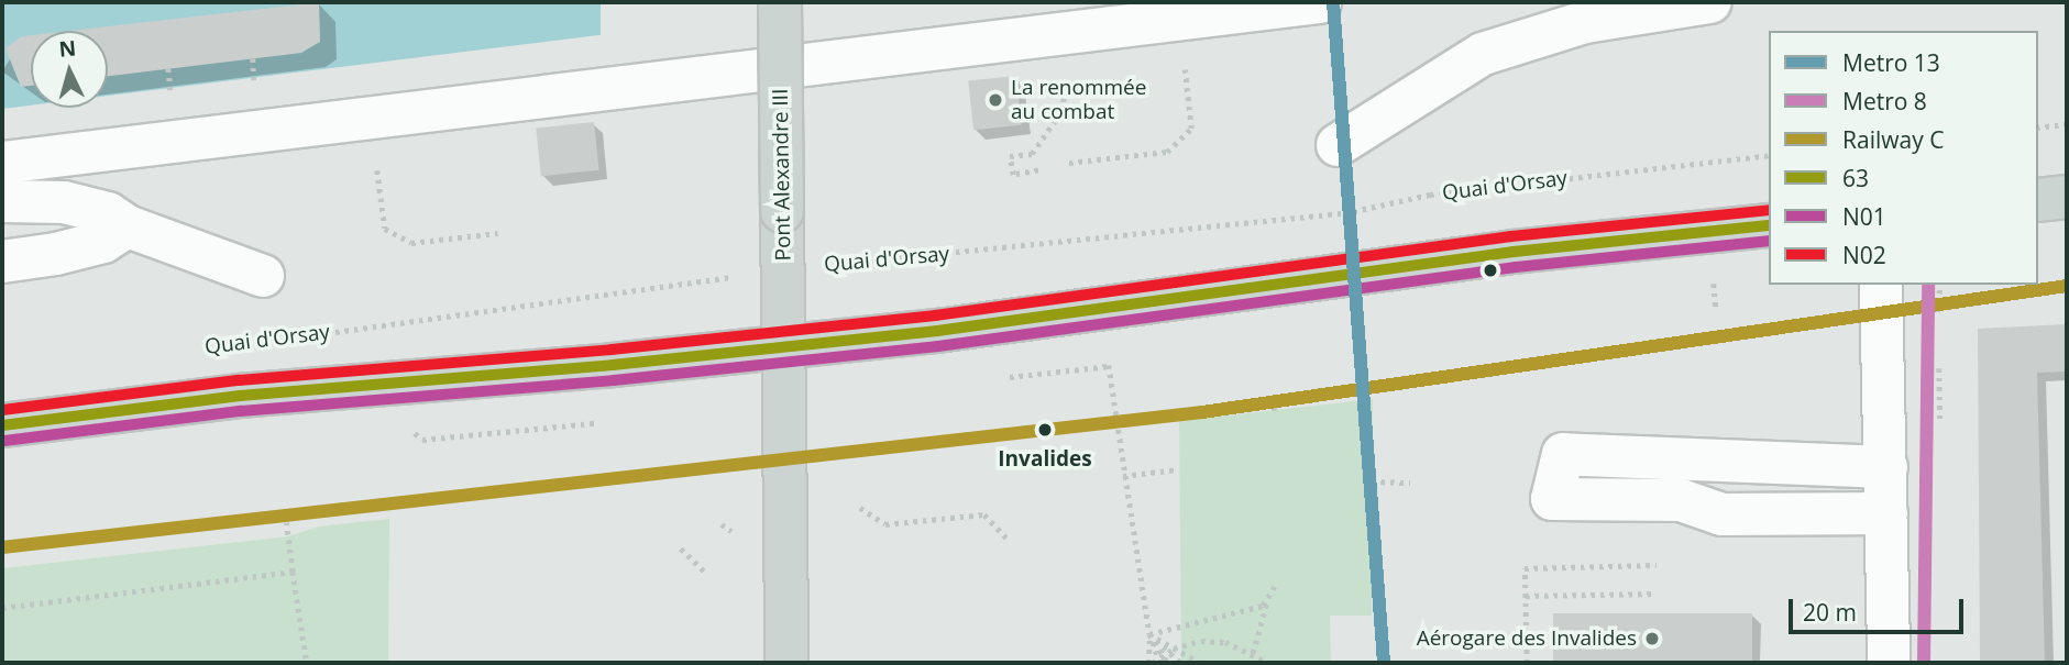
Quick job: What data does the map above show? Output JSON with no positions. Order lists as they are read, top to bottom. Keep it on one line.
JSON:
{"streets":{"main road":["Pont Alexandre III"],"path":["Quai d'Orsay"]},"crossings":[["Pont Alexandre III","Quai d'Orsay"]],"places":["La renommée au combat","Invalides","Aérogare des Invalides"],"lines":["metro line 13","transit line N02","transit line 63","transit line N01","metro line 8","rail line C"],"legend":["Metro 13","Metro 8","Railway C","63","N01","N02"],"scale_bar":"20 m","north":"top"}
